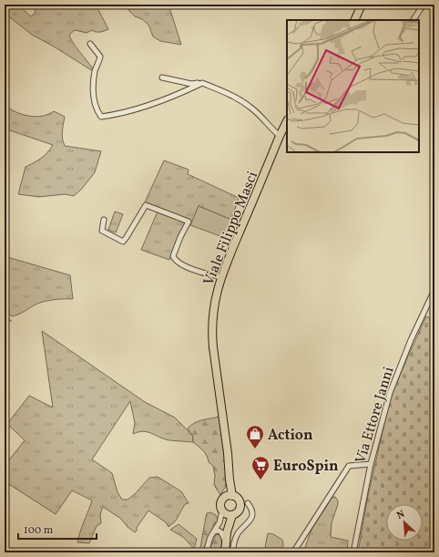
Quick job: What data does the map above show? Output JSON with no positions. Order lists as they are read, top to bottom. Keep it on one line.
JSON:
{"streets":{"main road":["Viale Filippo Masci"],"street":["Via Ettore Janni"]},"places":{"shop":["Action"],"supermarket":["EuroSpin"]},"scale_bar":"100 m","north":"top left"}
